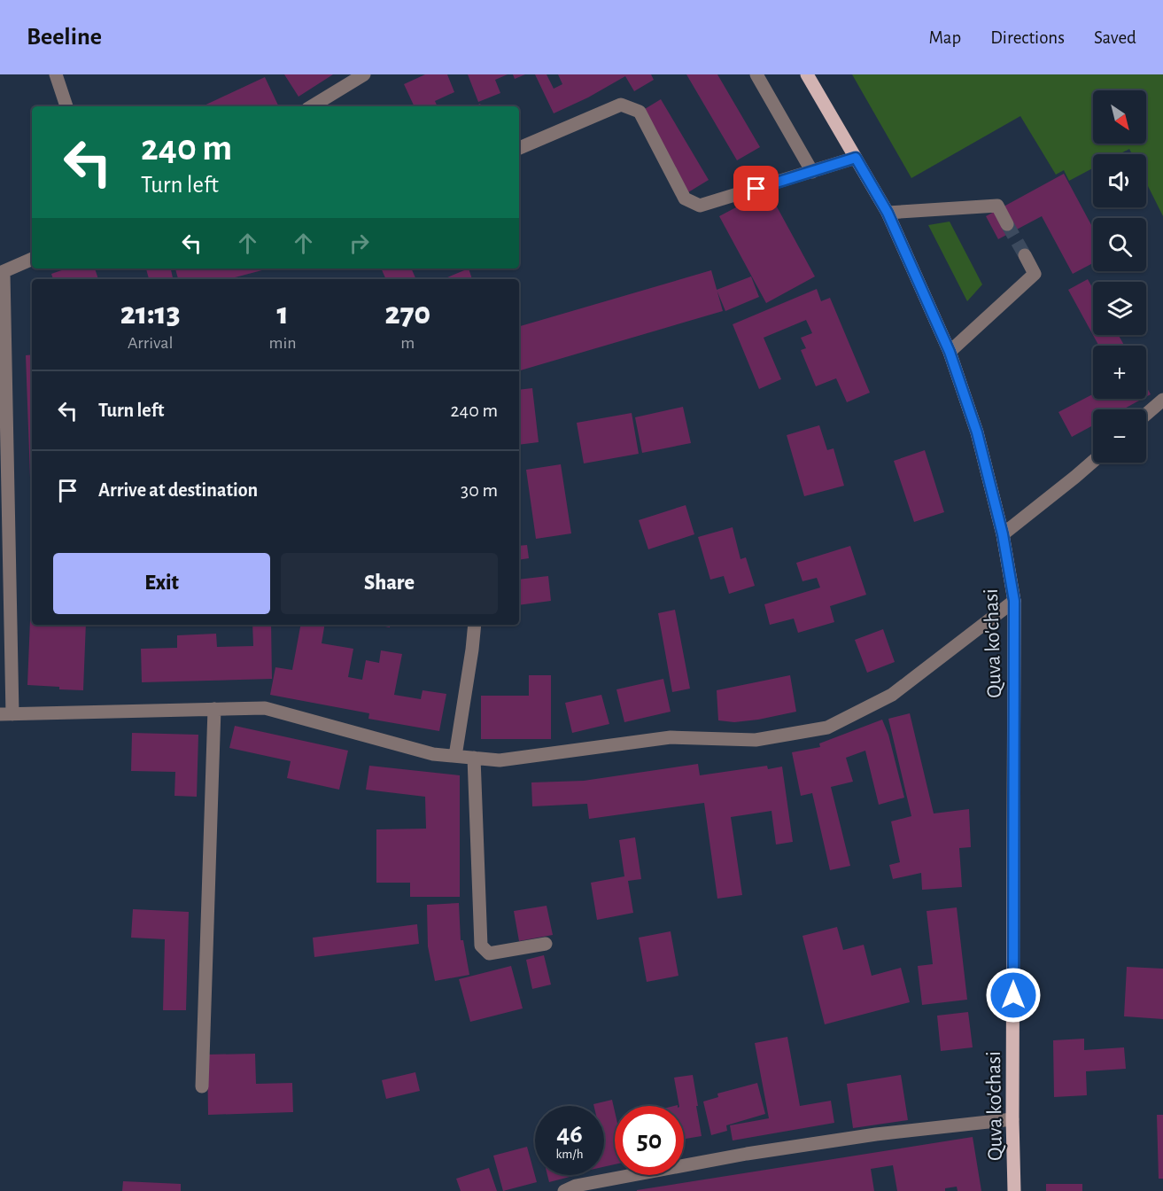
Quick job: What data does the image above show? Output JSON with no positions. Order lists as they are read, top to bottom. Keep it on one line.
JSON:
{"streets":{"main road":["Quva ko'chasi"]},"north":"bottom right","page":{"header":"Beeline","nav":["Map","Directions","Saved"],"map_buttons":["+","−"],"turn":["240 m","Turn left"],"eta":["21:13","Arrival","1","min","270","m"],"list":[{"name":"Turn left","value":"240 m"},{"name":"Arrive at destination","value":"30 m"}],"buttons":["Exit","Share"],"speed":"46 km/h","limit":"50"}}
